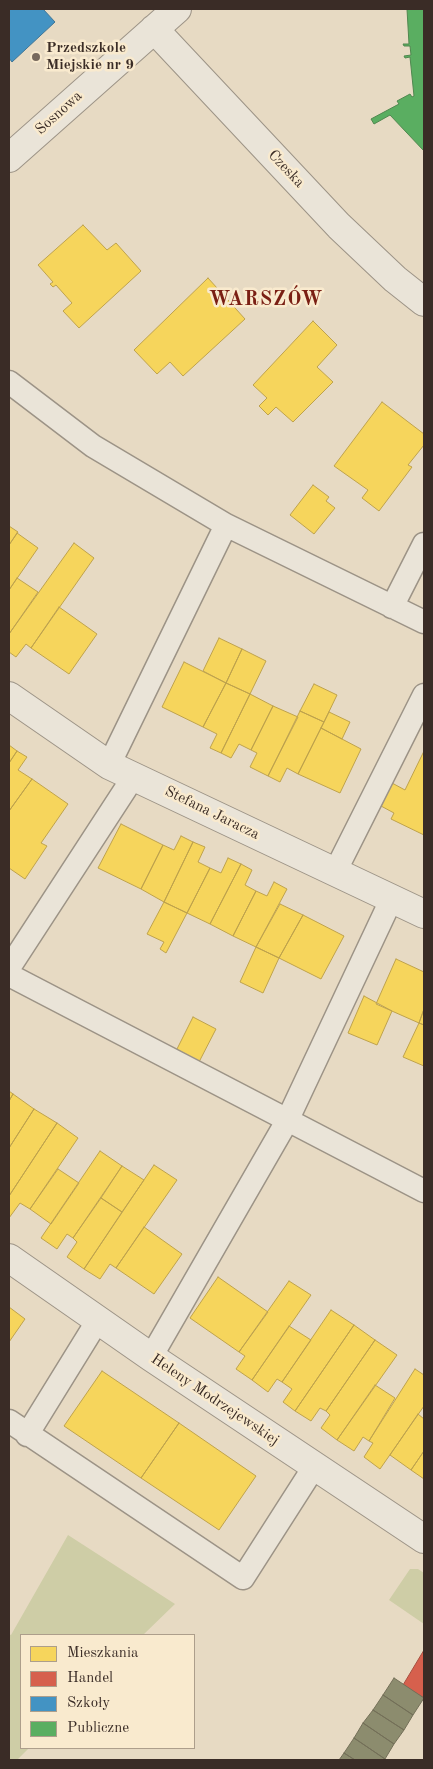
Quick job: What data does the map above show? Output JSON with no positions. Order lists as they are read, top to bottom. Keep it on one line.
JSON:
{"streets":{"street":["Sosnowa","Czeska","Stefana Jaracza","Heleny Modrzejewskiej"]},"crossings":[["Sosnowa","Czeska"]],"districts":["WARSZÓW"],"places":["Przedszkole Miejskie nr 9"],"legend":["Mieszkania","Handel","Szkoły","Publiczne"]}
